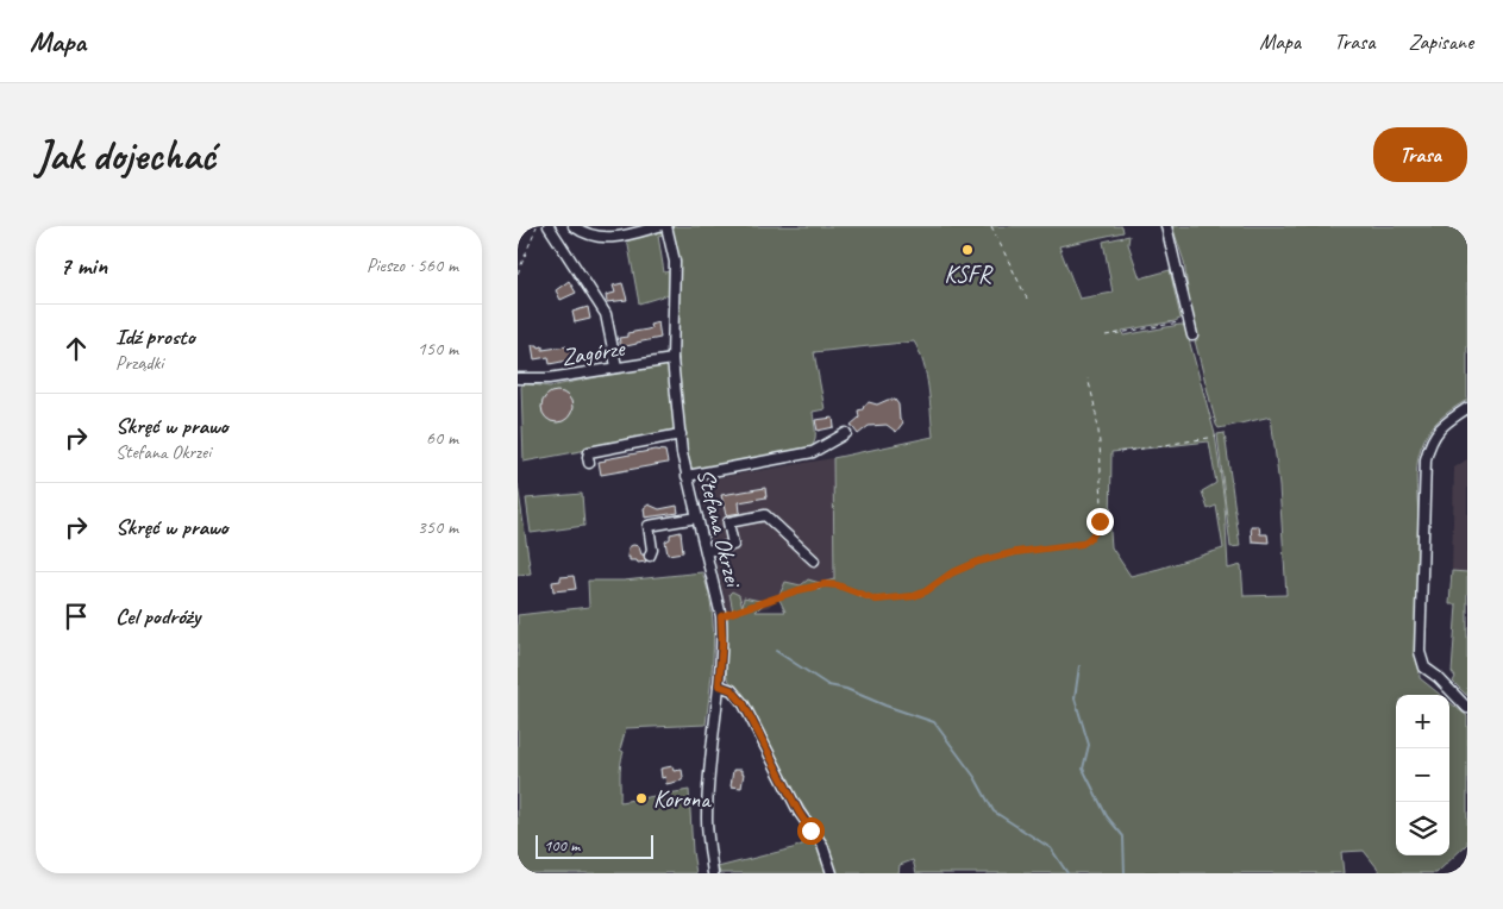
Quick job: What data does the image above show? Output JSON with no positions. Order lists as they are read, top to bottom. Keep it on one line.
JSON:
{"streets":{"street":["Zagórze","Stefana Okrzei"]},"crossings":[["Zagórze","Stefana Okrzei"]],"places":["KSFR","Korona"],"scale_bar":"100 m","page":{"header":"Mapa","nav":["Mapa","Trasa","Zapisane"],"buttons":"Trasa","title":"Jak dojechać","heading":["7 min","Pieszo · 560 m"],"list":[["Idź prosto","Prządki","150 m"],["Skręć w prawo","Stefana Okrzei","60 m"],["Skręć w prawo","350 m"],"Cel podróży"],"map_buttons":["+","−"],"scale":"100 m"}}
